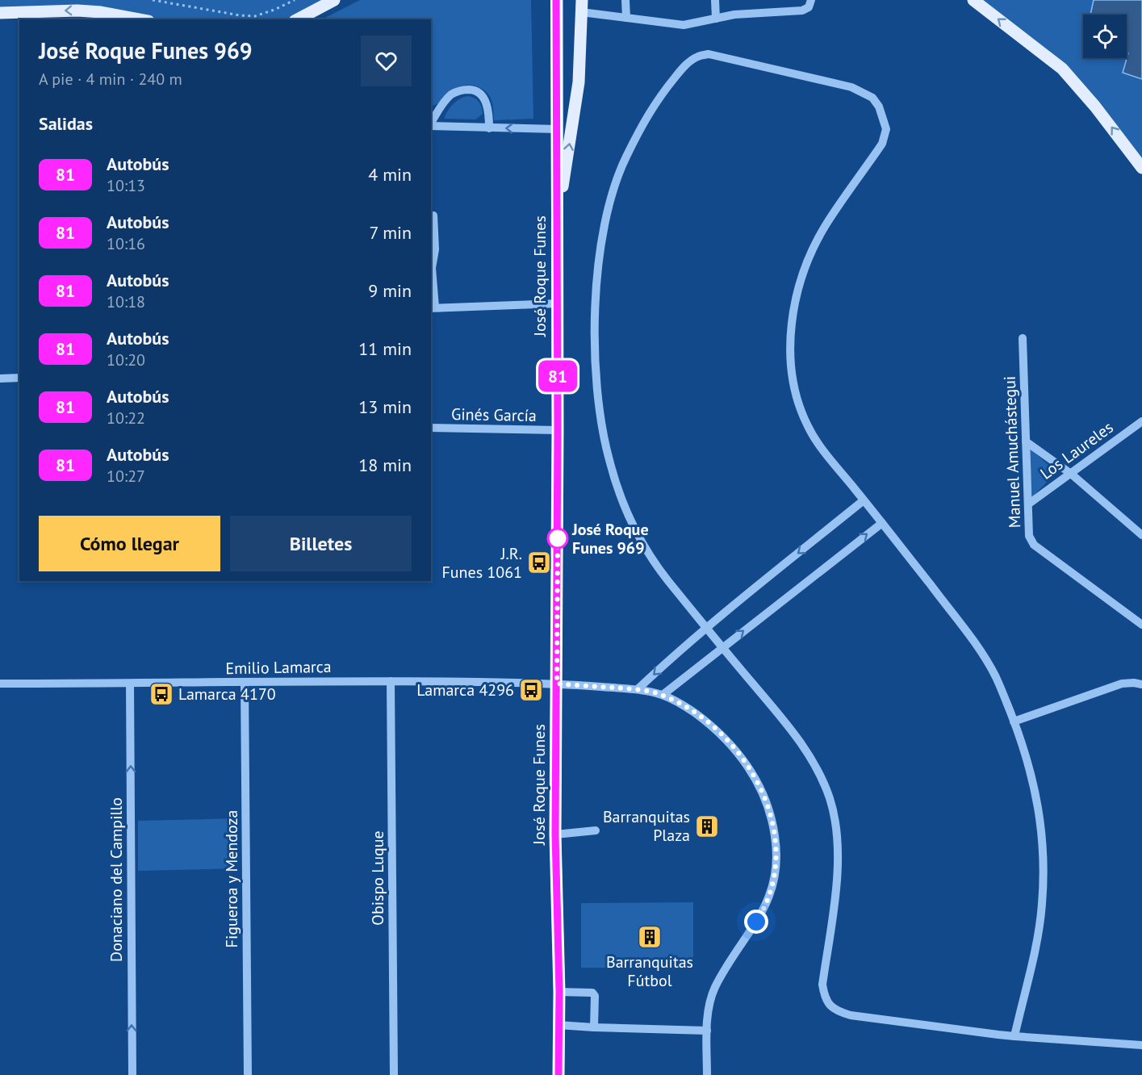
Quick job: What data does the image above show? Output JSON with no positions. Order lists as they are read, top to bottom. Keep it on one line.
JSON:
{"streets":{"main road":["José Roque Funes"],"street":["Ginés García","Los Laureles","Manuel Amuchástegui","Emilio Lamarca","Obispo Luque","Figueroa y Mendoza","Donaciano del Campillo"]},"crossings":[["José Roque Funes","Ginés García"],["José Roque Funes","Emilio Lamarca"],["Los Laureles","Manuel Amuchástegui"],["Emilio Lamarca","Obispo Luque"],["Emilio Lamarca","Figueroa y Mendoza"],["Emilio Lamarca","Donaciano del Campillo"]],"one_way":["Donaciano del Campillo"],"places":{"other":["José Roque Funes 969"],"bus stop":["J.R. Funes 1061","Lamarca 4296","Lamarca 4170"],"building":["Barranquitas Plaza","Barranquitas Fútbol"]},"lines":["bus line 81"],"page":{"on_map":"81","heading":[["José Roque Funes 969","A pie · 4 min · 240 m"],"Salidas"],"list":[{"mark":"81","name":"Autobús","note":"10:13","value":"4 min"},{"mark":"81","name":"Autobús","note":"10:16","value":"7 min"},{"mark":"81","name":"Autobús","note":"10:18","value":"9 min"},{"mark":"81","name":"Autobús","note":"10:20","value":"11 min"},{"mark":"81","name":"Autobús","note":"10:22","value":"13 min"},{"mark":"81","name":"Autobús","note":"10:27","value":"18 min"}],"buttons":["Cómo llegar","Billetes"]}}
